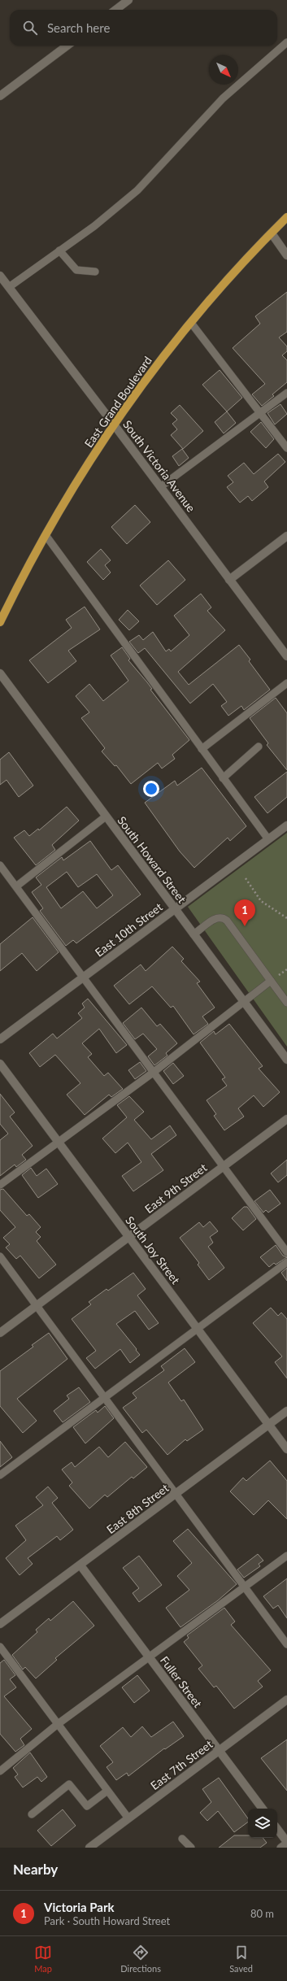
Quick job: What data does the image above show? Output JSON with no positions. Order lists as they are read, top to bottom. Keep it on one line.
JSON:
{"streets":{"main road":["East Grand Boulevard"],"street":["South Victoria Avenue","South Howard Street","East 10th Street","East 9th Street","South Joy Street","East 8th Street","Fuller Street","East 7th Street"]},"crossings":[["East Grand Boulevard","South Victoria Avenue"],["South Howard Street","East 10th Street"],["East 9th Street","South Joy Street"],["South Joy Street","East 8th Street"],["East 8th Street","Fuller Street"],["Fuller Street","East 7th Street"]],"north":"bottom right","page":{"search":"Search here","pins":"1","heading":"Nearby","list":[{"mark":"1","name":"Victoria Park","note":"Park · South Howard Street","value":"80 m"}],"nav":["Map","Directions","Saved"]}}
